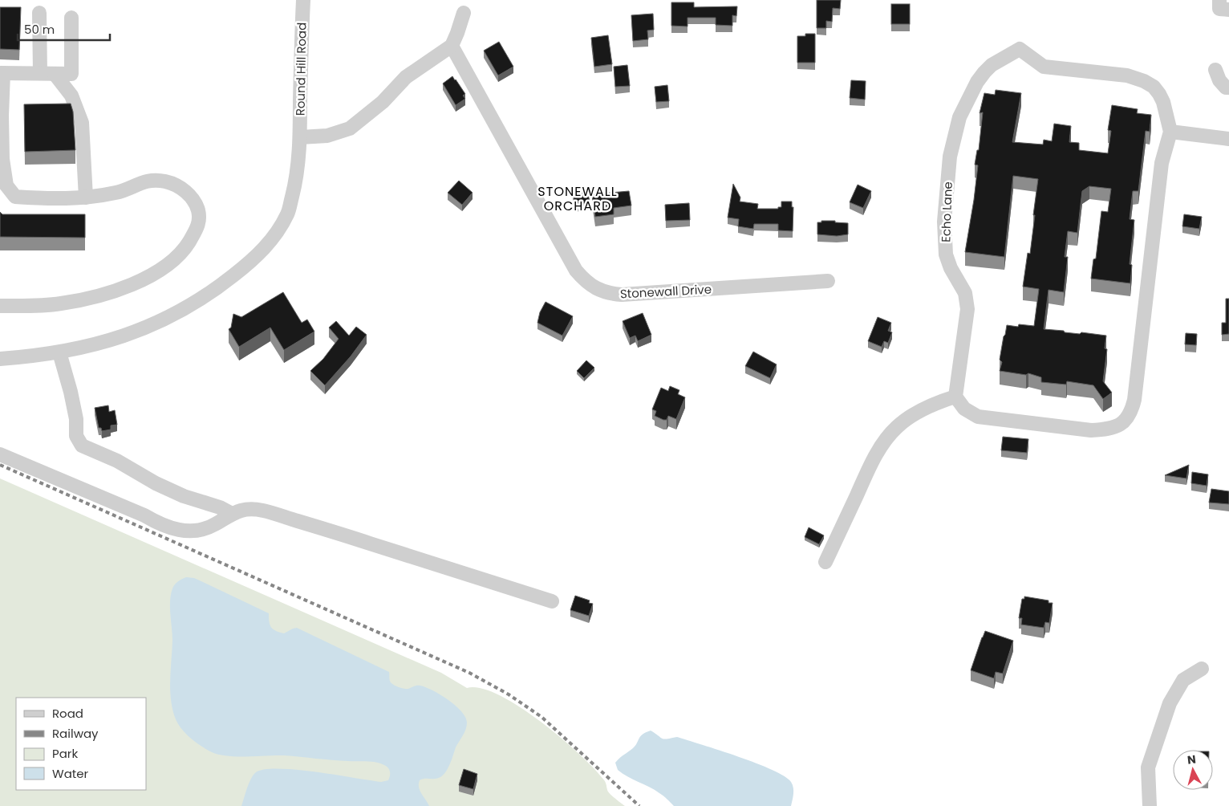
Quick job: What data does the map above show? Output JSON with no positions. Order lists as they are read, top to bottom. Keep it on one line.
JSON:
{"streets":{"street":["Round Hill Road","Echo Lane","Stonewall Drive"]},"districts":["STONEWALL ORCHARD"],"legend":["Road","Railway","Park","Water"],"scale_bar":"50 m","north":"top"}
